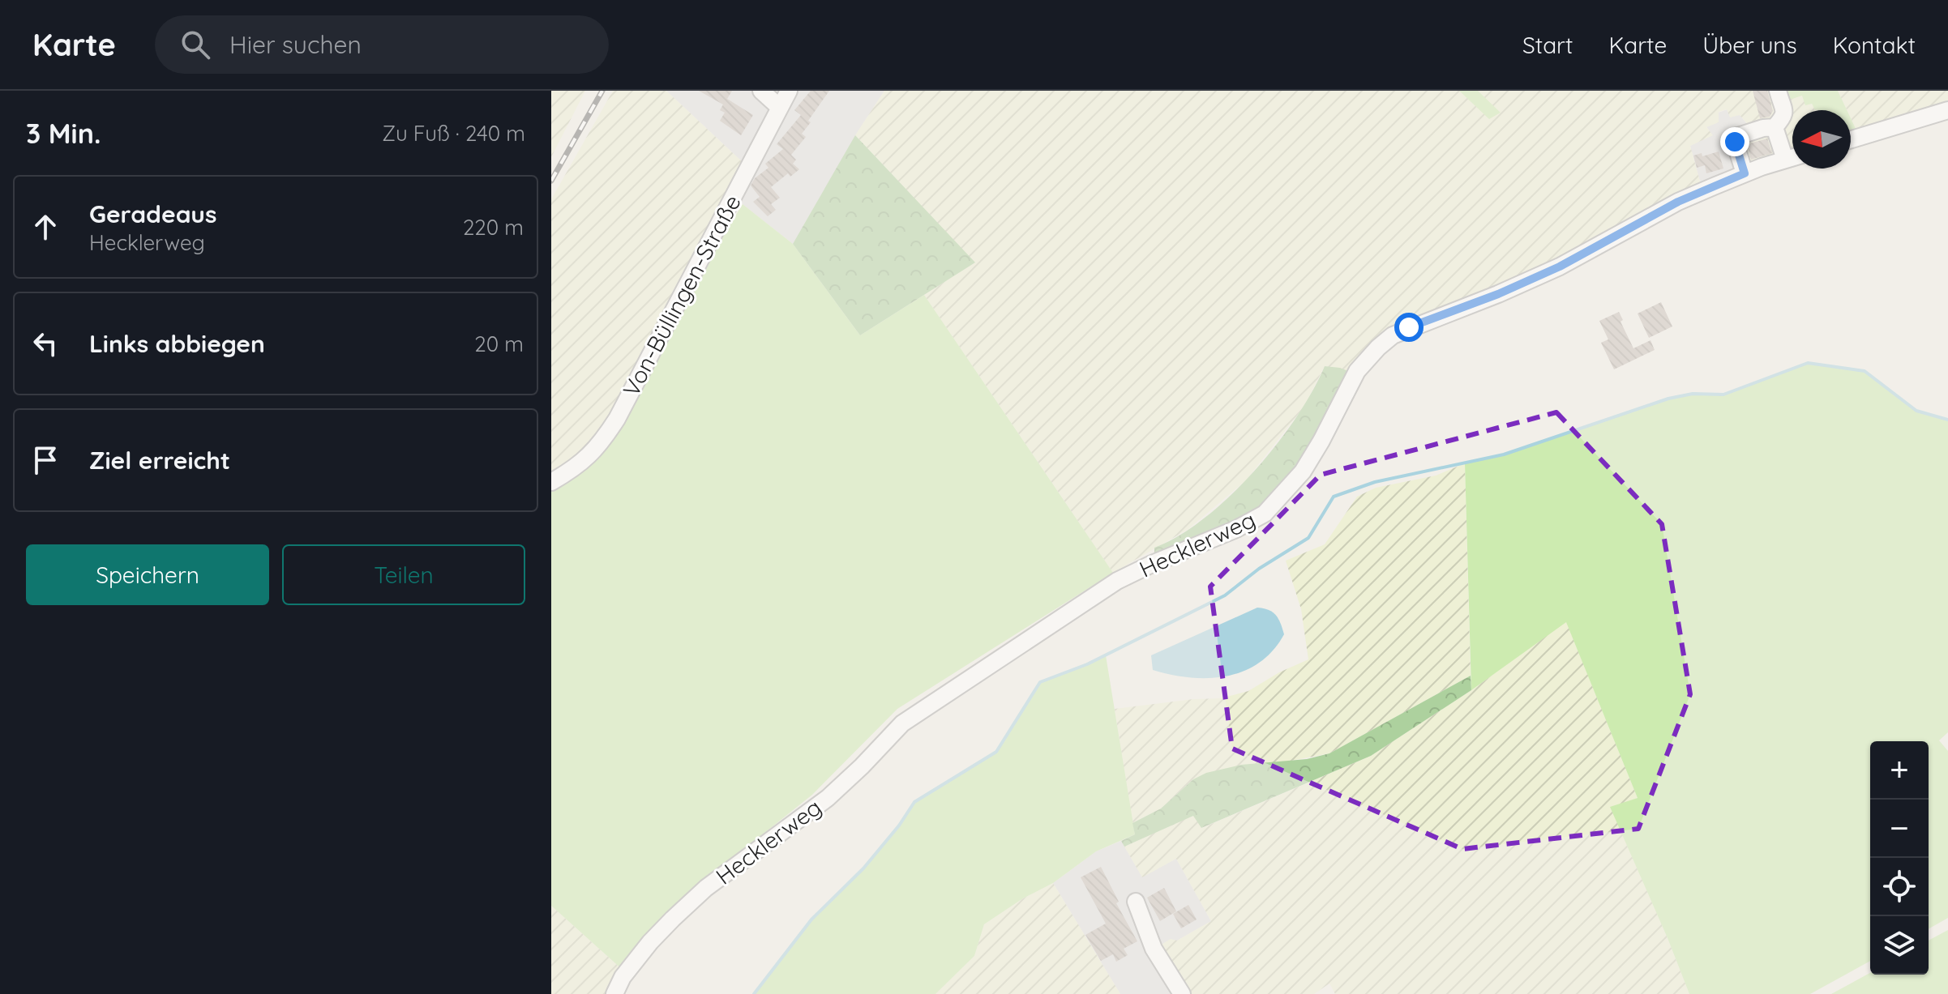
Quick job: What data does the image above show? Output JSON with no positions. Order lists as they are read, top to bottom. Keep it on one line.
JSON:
{"streets":{"street":["Von-Büllingen-Straße","Hecklerweg"]},"north":"left","page":{"header":"Karte","search":"Hier suchen","nav":["Start","Karte","Über uns","Kontakt"],"heading":["3 Min.","Zu Fuß · 240 m"],"list":[["Geradeaus","Hecklerweg","220 m"],["Links abbiegen","20 m"],"Ziel erreicht"],"buttons":["Speichern","Teilen"],"map_buttons":["+","−"]}}
